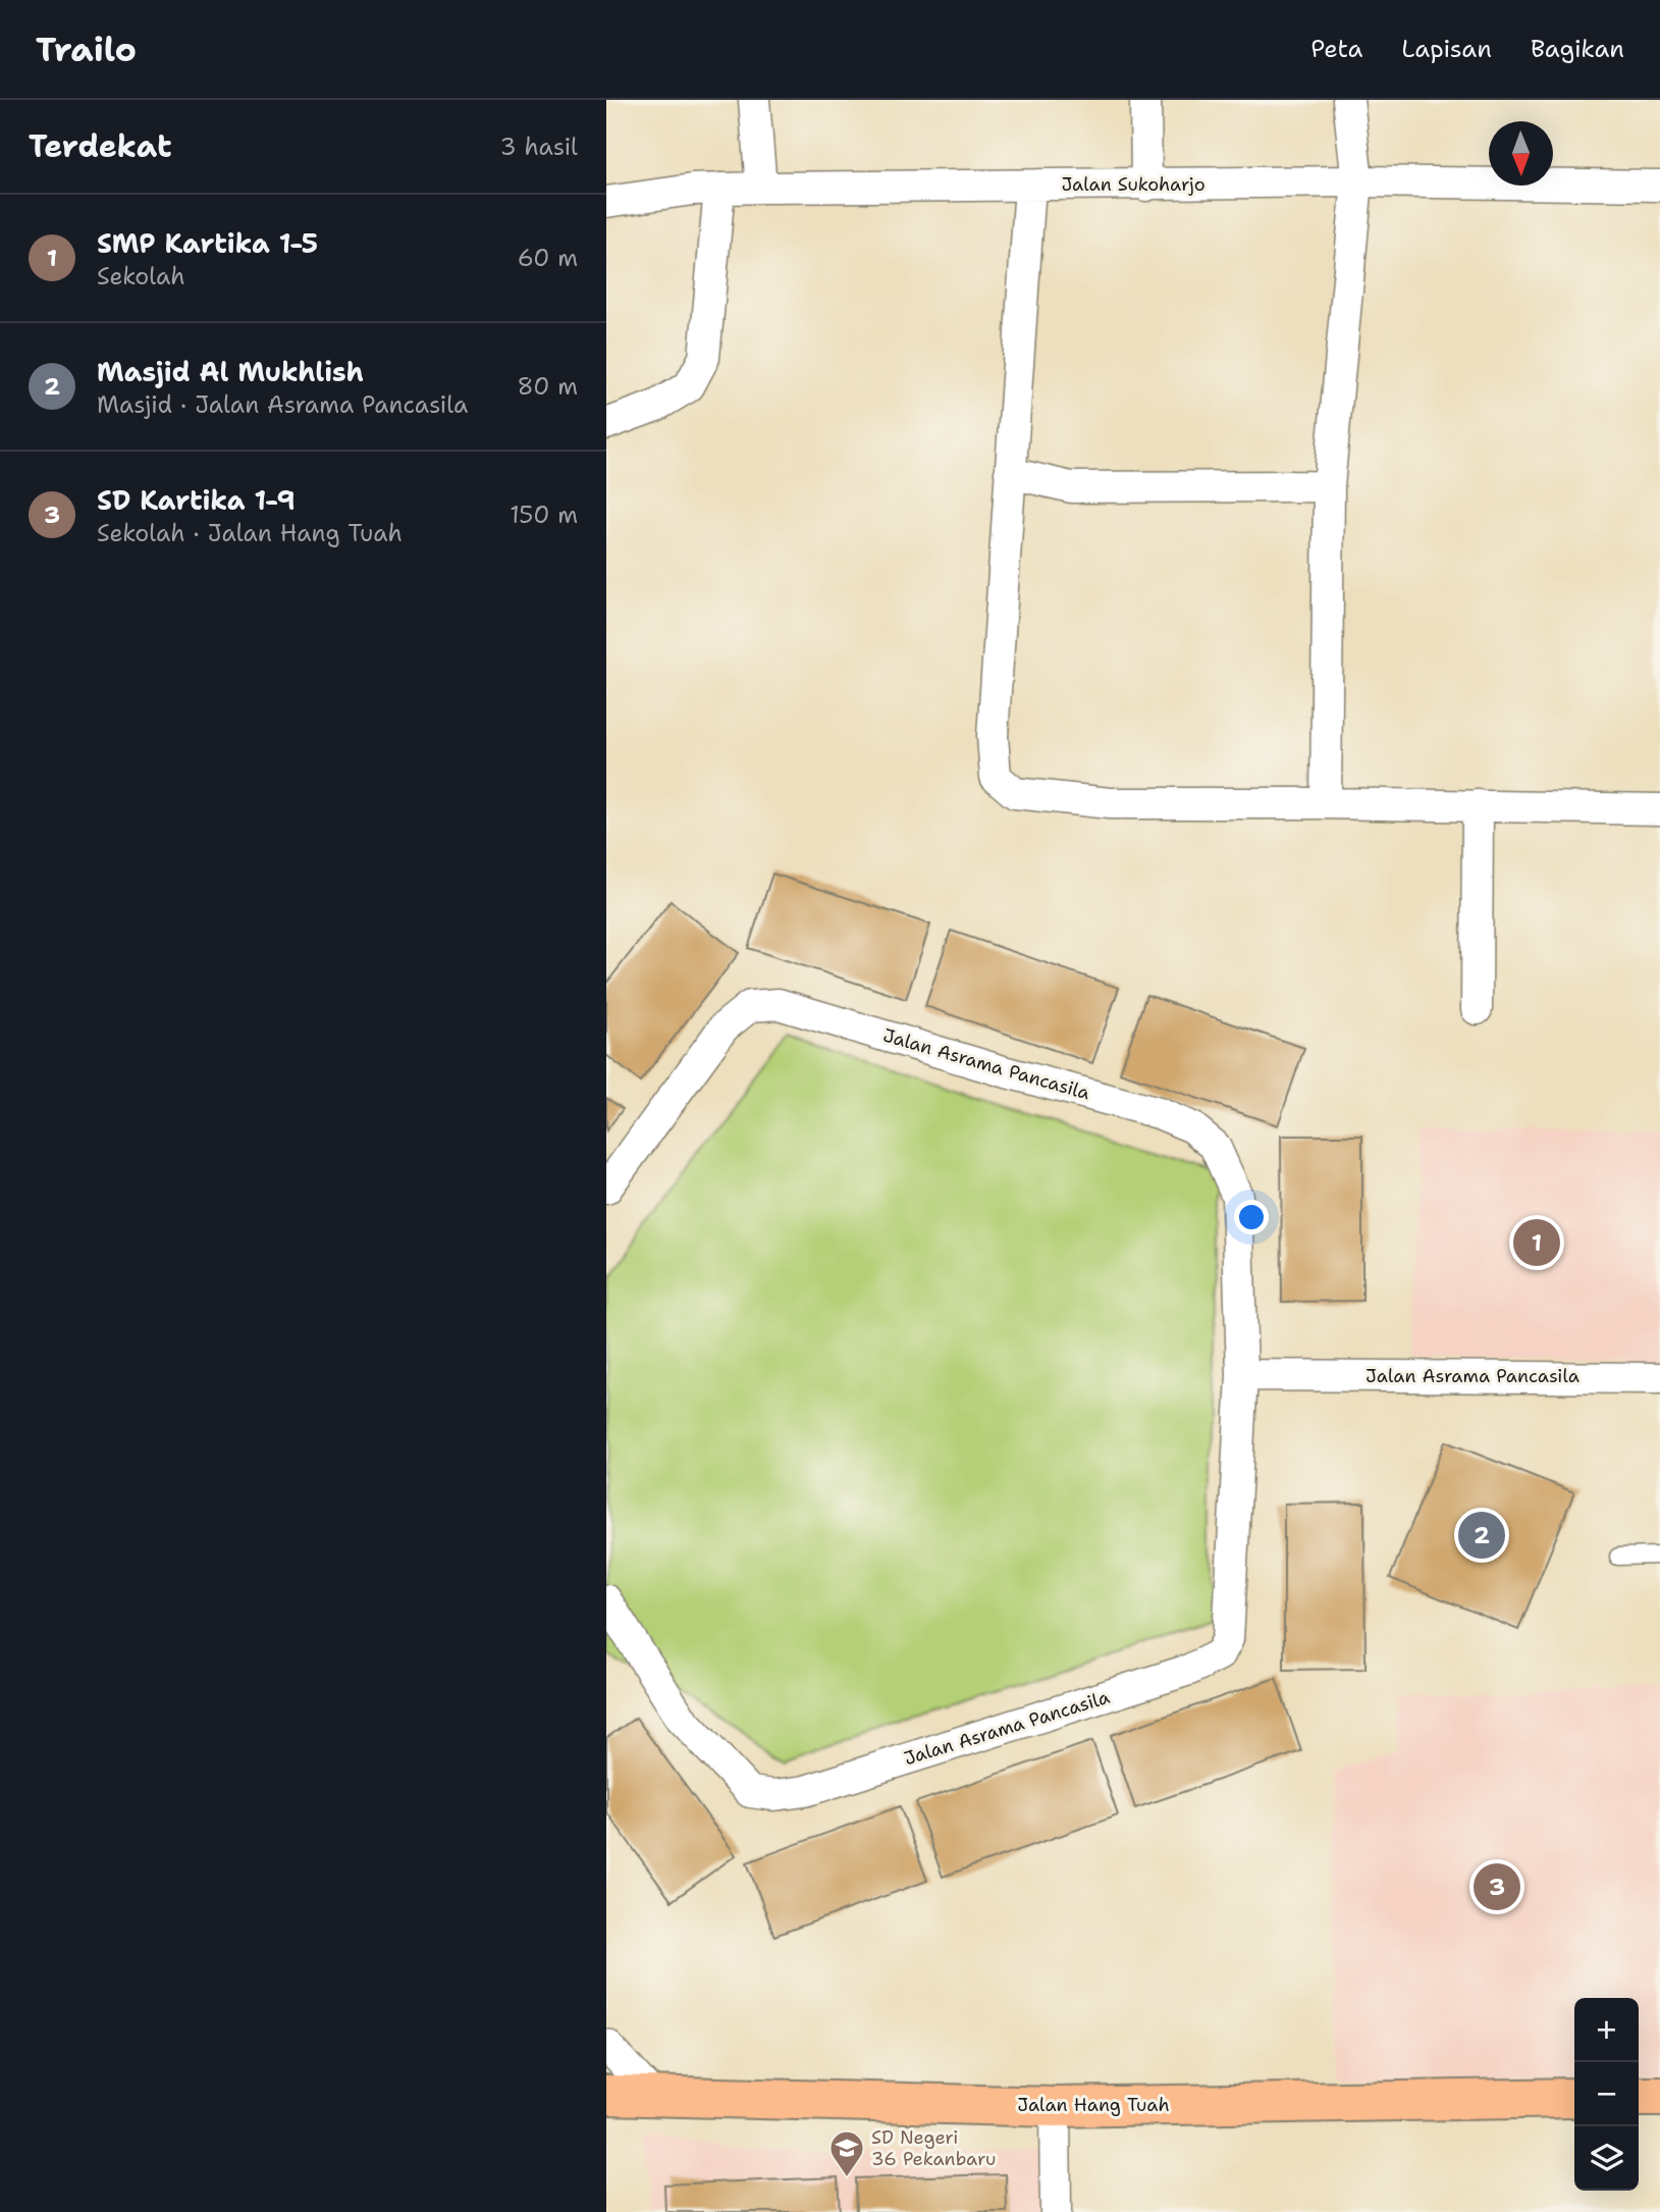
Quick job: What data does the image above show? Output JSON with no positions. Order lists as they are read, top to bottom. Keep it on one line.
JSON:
{"streets":{"main road":["Jalan Hang Tuah"],"street":["Jalan Sukoharjo","Jalan Asrama Pancasila"]},"places":{"school or university":["SD Negeri 36 Pekanbaru"]},"north":"bottom","page":{"header":"Trailo","nav":["Peta","Lapisan","Bagikan"],"heading":["Terdekat","3 hasil"],"list":[{"mark":"1","name":"SMP Kartika 1-5","note":"Sekolah","value":"60 m"},{"mark":"2","name":"Masjid Al Mukhlish","note":"Masjid · Jalan Asrama Pancasila","value":"80 m"},{"mark":"3","name":"SD Kartika 1-9","note":"Sekolah · Jalan Hang Tuah","value":"150 m"}],"pins":["1","2","3"],"map_buttons":["+","−"]}}
